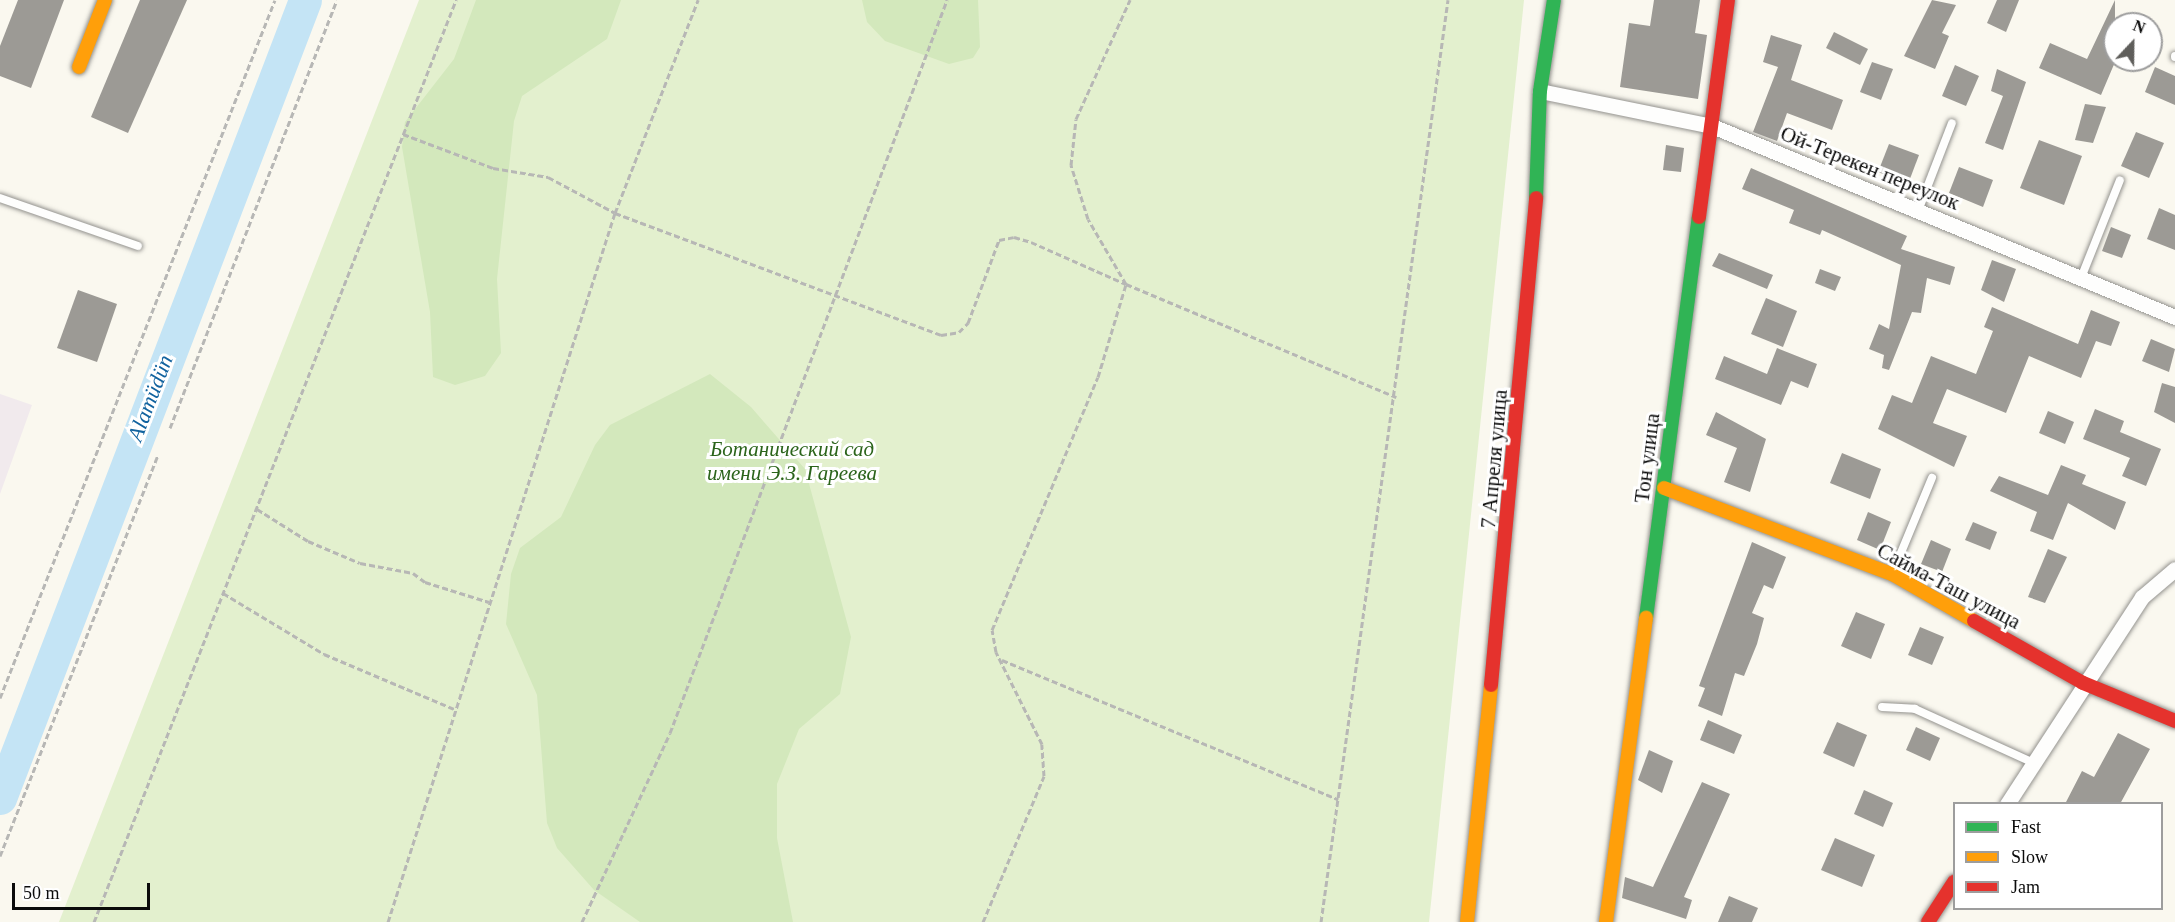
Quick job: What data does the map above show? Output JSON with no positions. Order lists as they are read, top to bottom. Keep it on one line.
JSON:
{"streets":{"street":["Ой-Терекен переулок","Тон улица","7 Апреля улица","Сайма-Таш улица"]},"crossings":[["Ой-Терекен переулок","Тон улица"],["Ой-Терекен переулок","7 Апреля улица"],["Тон улица","Сайма-Таш улица"]],"water":["Alamüdün"],"parks":["Ботанический сад имени Э.З. Гареева"],"legend":["Fast","Slow","Jam"],"scale_bar":"50 m","north":"top"}
